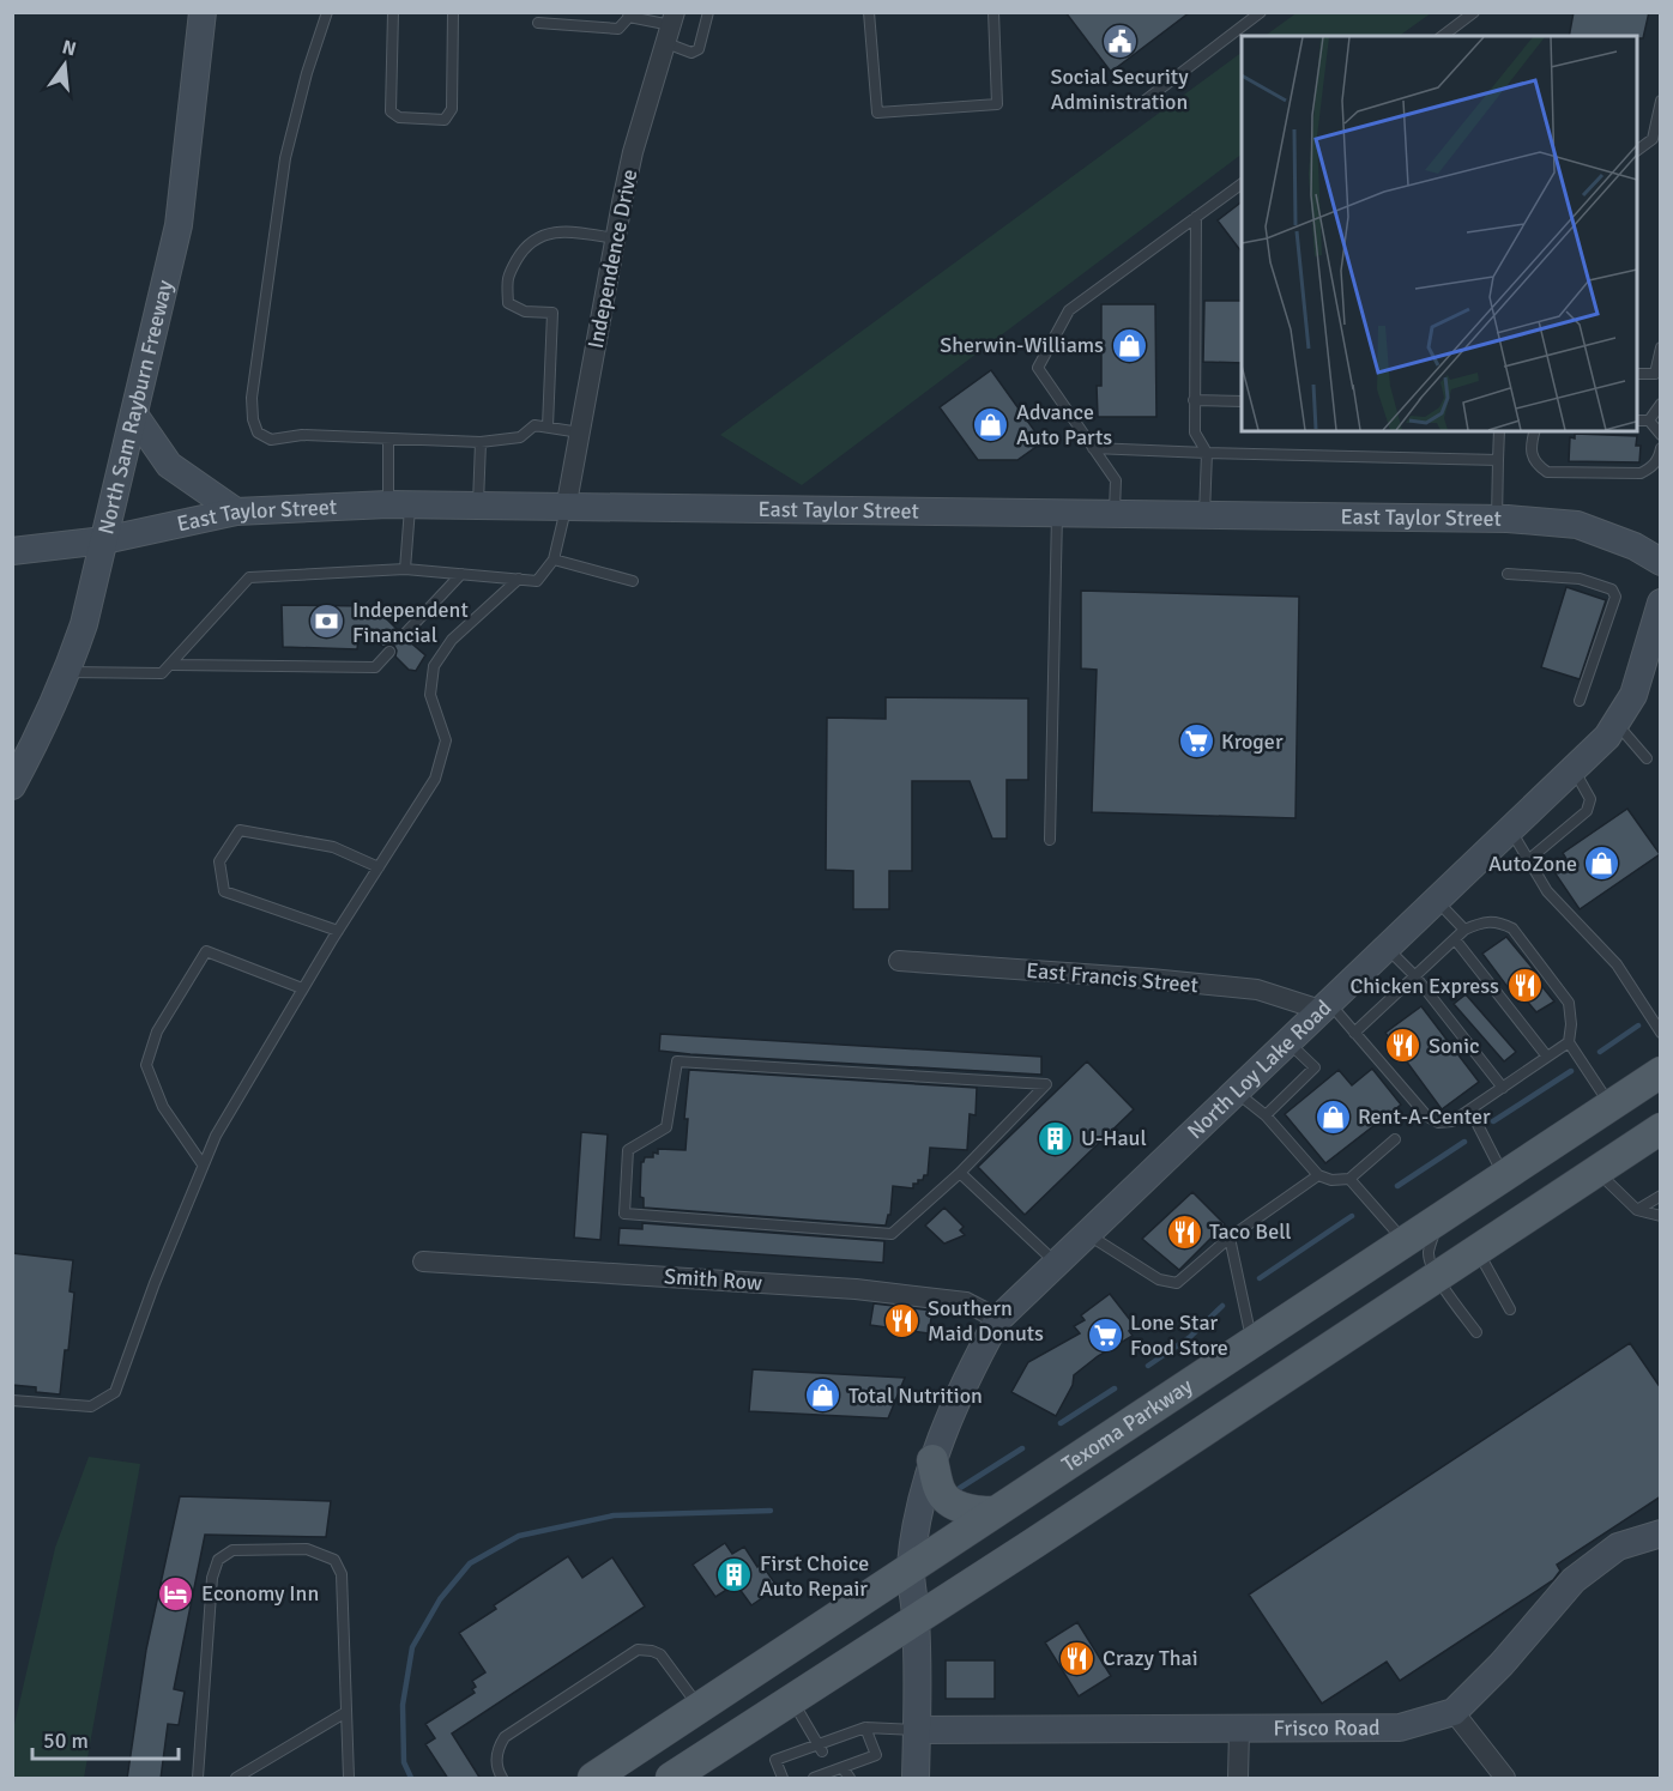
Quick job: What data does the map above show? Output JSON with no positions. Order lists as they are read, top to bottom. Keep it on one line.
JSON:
{"streets":{"main road":["North Sam Rayburn Freeway","East Taylor Street","North Loy Lake Road","Texoma Parkway","Frisco Road"],"street":["Independence Drive","East Francis Street","Smith Row"]},"crossings":[["Independence Drive","East Taylor Street"],["North Sam Rayburn Freeway","East Taylor Street"],["East Francis Street","North Loy Lake Road"],["North Loy Lake Road","Smith Row"],["North Loy Lake Road","Texoma Parkway"],["North Loy Lake Road","Frisco Road"]],"places":{"public building":["Social Security Administration"],"shop":["Sherwin-Williams","Advance Auto Parts","AutoZone","Rent-A-Center","Total Nutrition"],"bank":["Independent Financial"],"supermarket":["Kroger","Lone Star Food Store"],"restaurant":["Chicken Express","Sonic","Taco Bell","Southern Maid Donuts","Crazy Thai"],"building":["U-Haul","First Choice Auto Repair"],"hotel":["Economy Inn"]},"scale_bar":"50 m","north":"top"}
